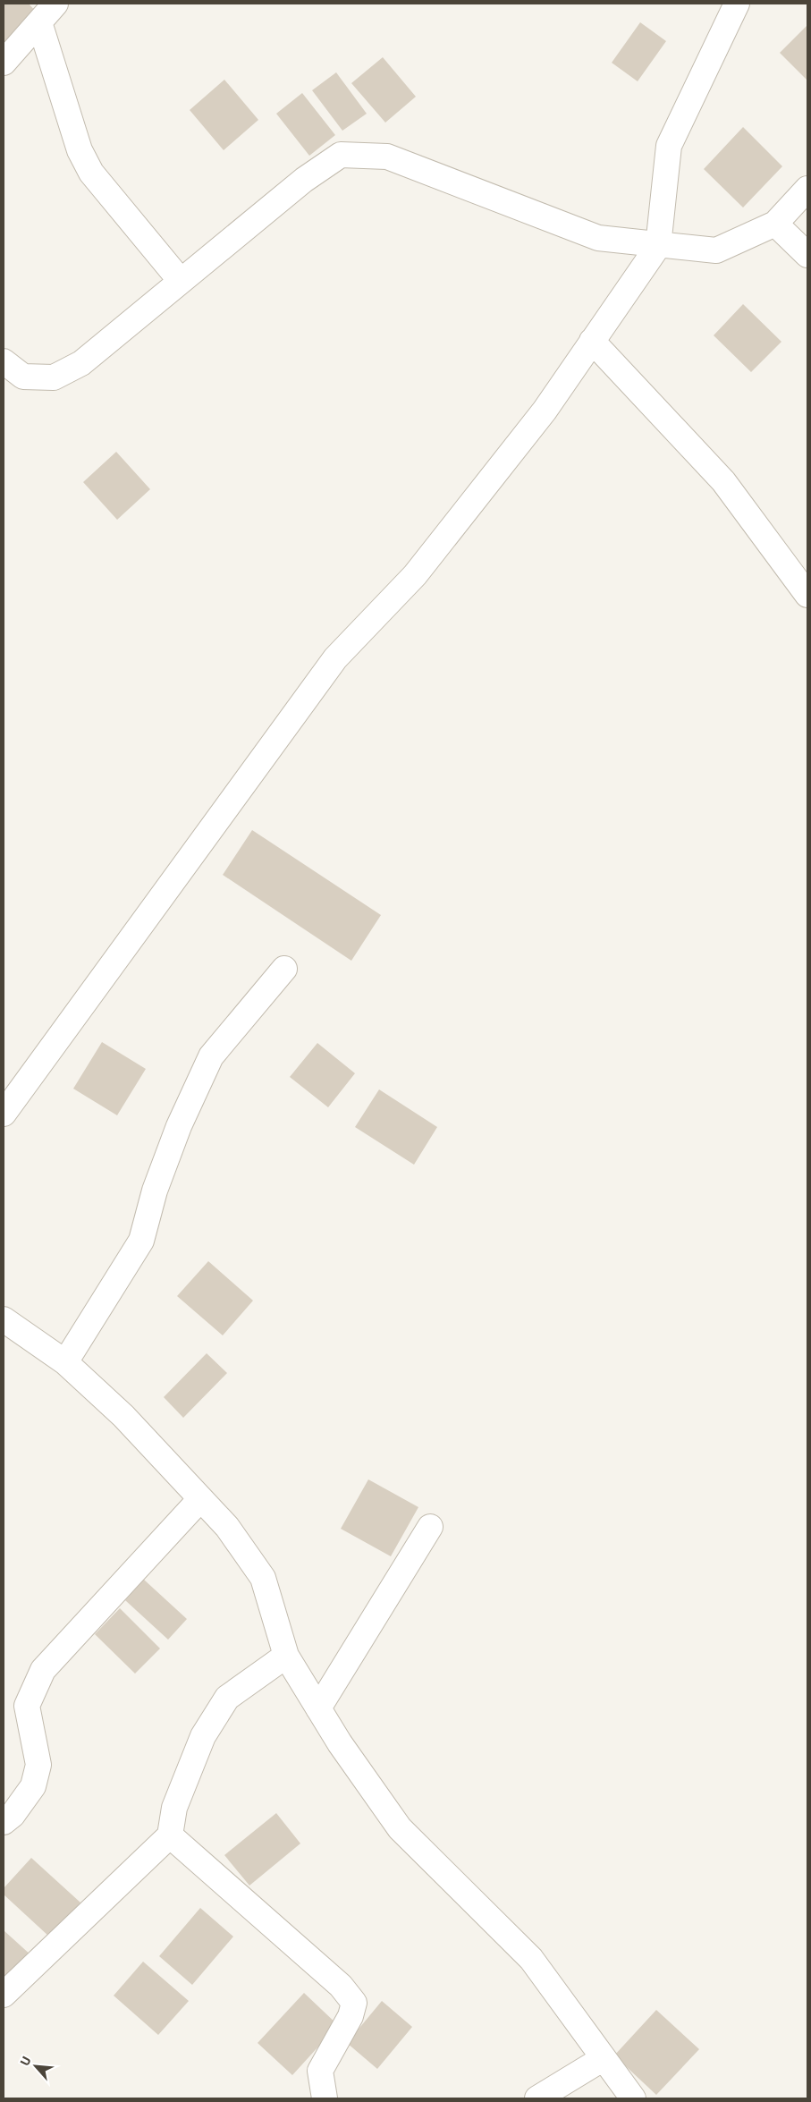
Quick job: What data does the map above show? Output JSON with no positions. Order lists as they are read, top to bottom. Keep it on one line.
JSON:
{"north":"top left"}
